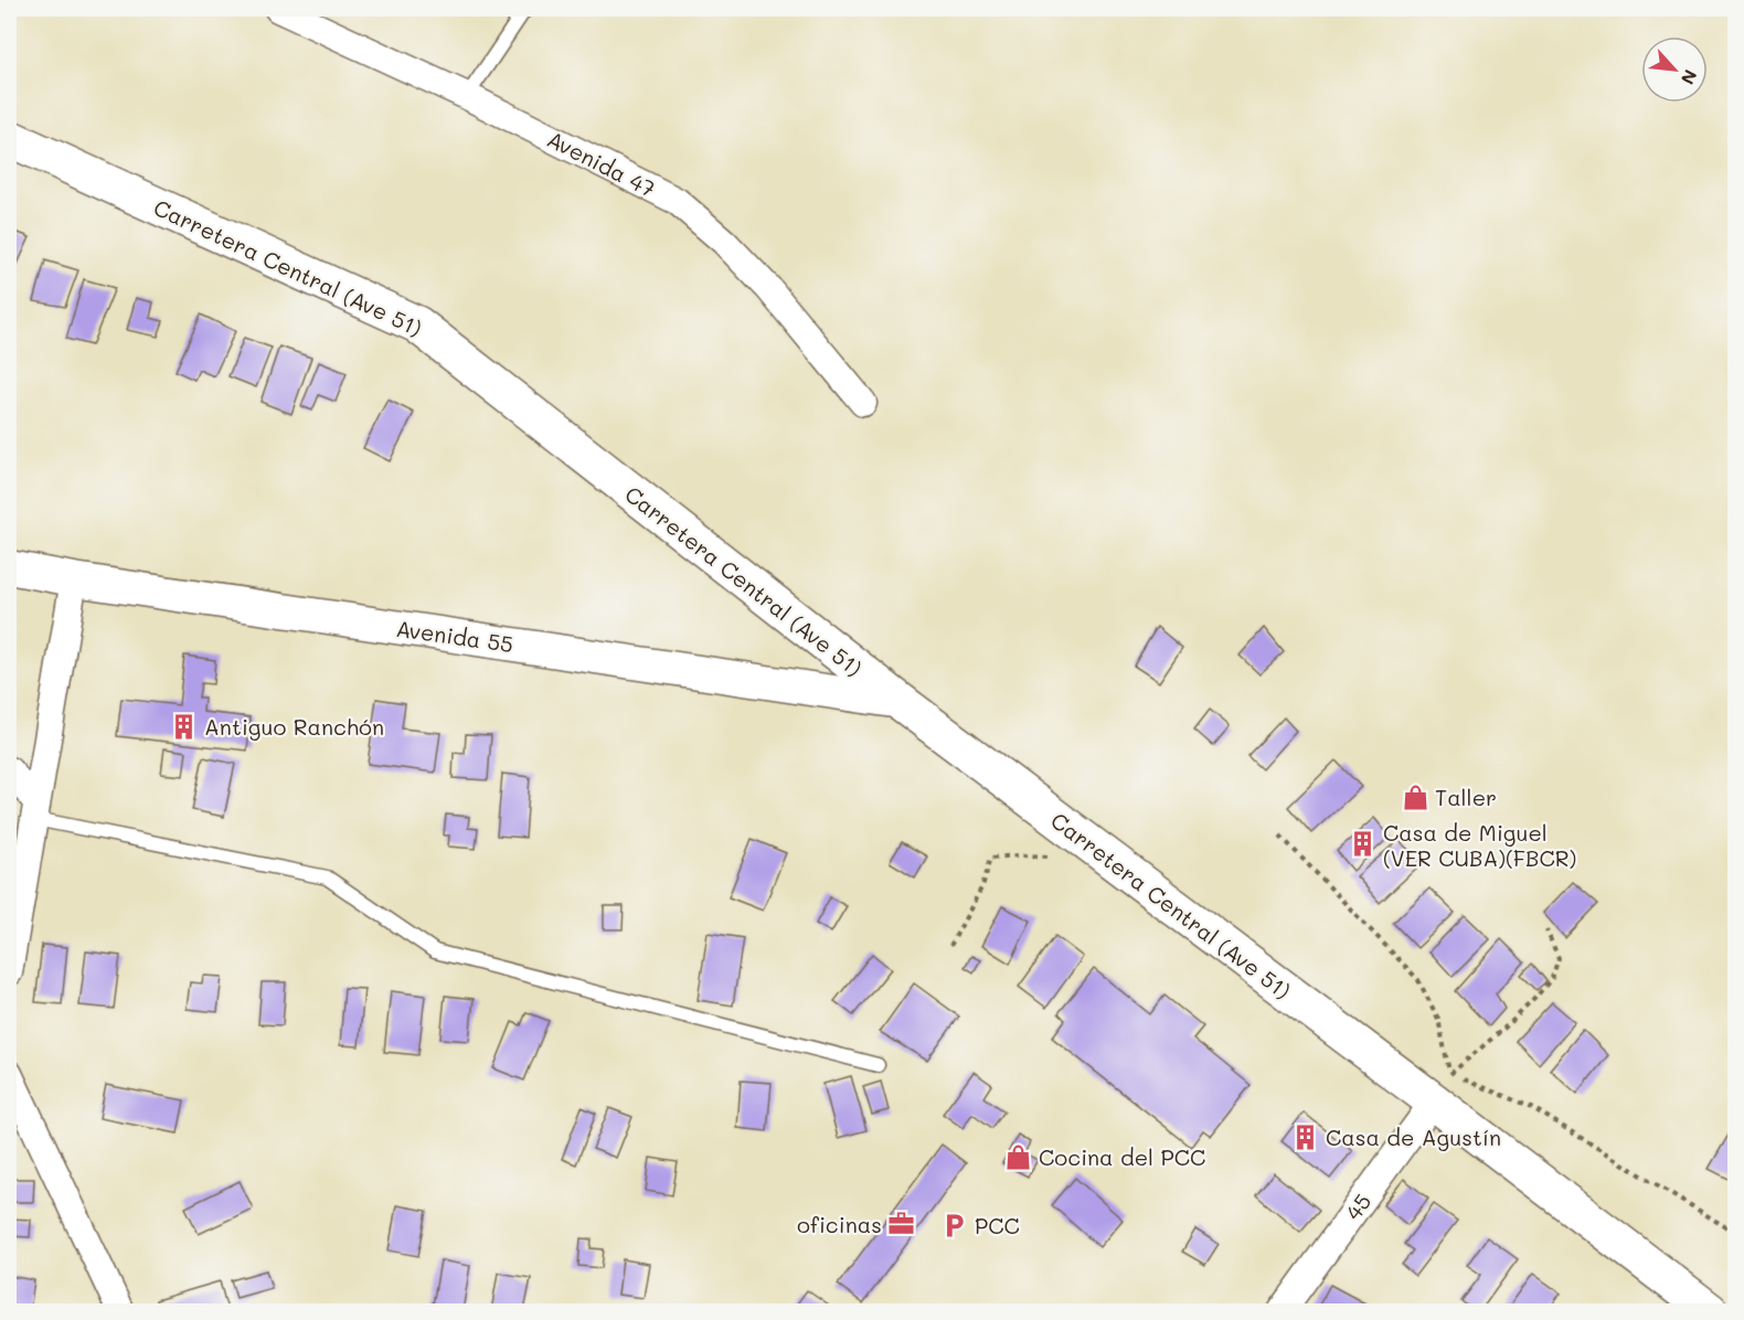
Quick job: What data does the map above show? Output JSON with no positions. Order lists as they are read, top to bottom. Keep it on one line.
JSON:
{"streets":{"main road":["Carretera Central (Ave 51)"],"street":["Avenida 47","Avenida 55","45"]},"crossings":[["Carretera Central (Ave 51)","Avenida 55"],["Carretera Central (Ave 51)","45"]],"places":{"building":["Antiguo Ranchón","Casa de Miguel (VER CUBA)(FBCR)","Casa de Agustín"],"shop":["Taller","Cocina del PCC"],"office":["oficinas"],"parking":["PCC"]},"north":"bottom right"}
